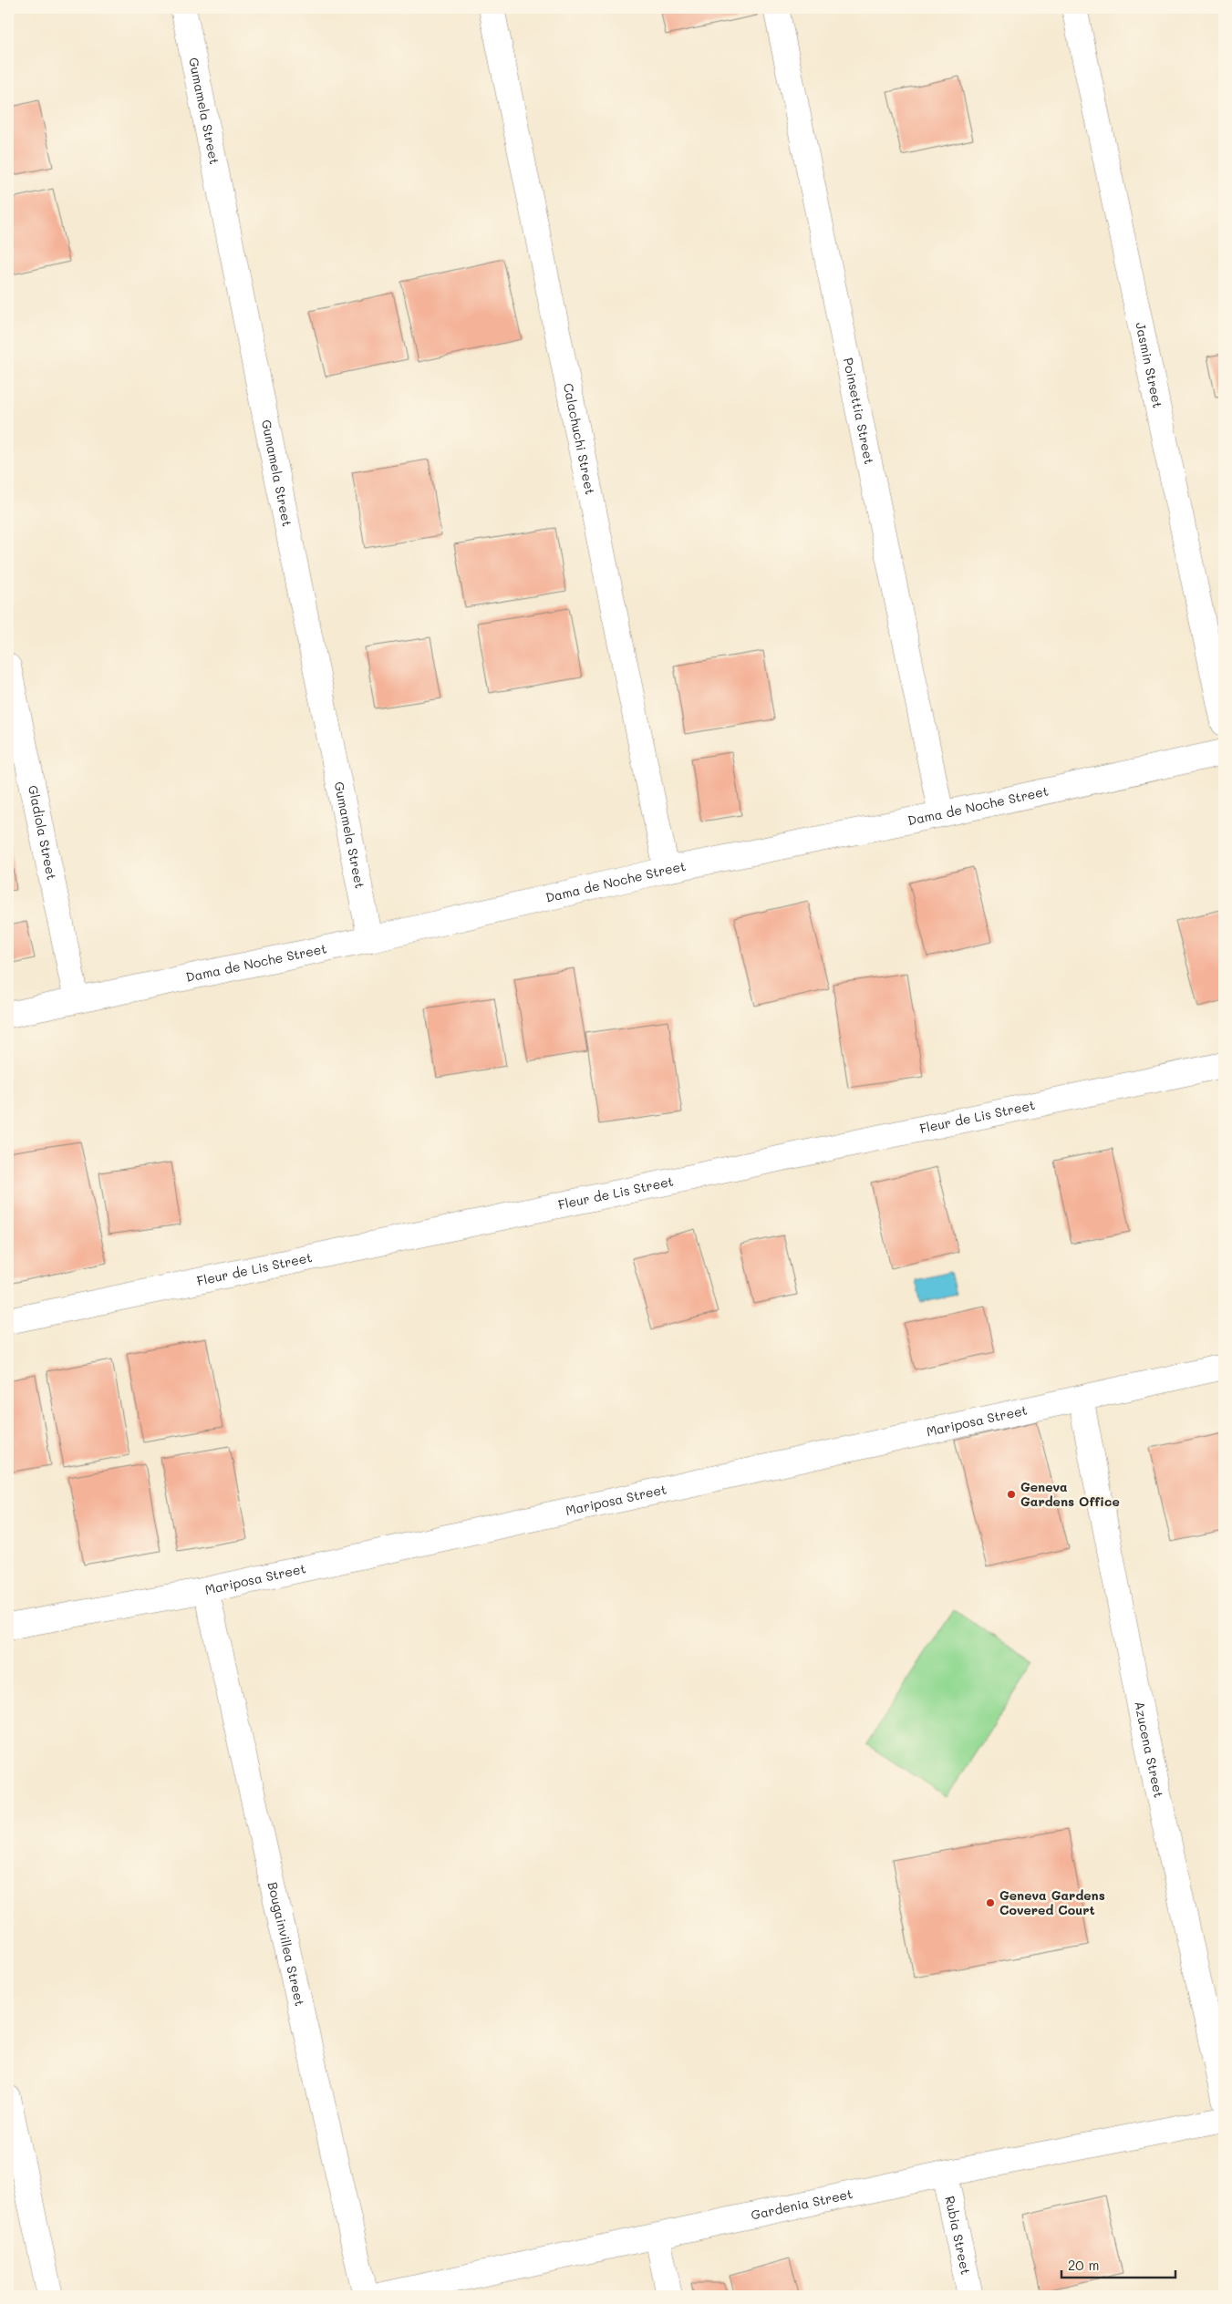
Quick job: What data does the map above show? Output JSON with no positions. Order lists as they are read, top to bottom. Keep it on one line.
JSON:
{"streets":{"street":["Gumamela Street","Jasmin Street","Poinsettia Street","Calachuchi Street","Dama de Noche Street","Gladiola Street","Fleur de Lis Street","Mariposa Street","Azucena Street","Bougainvillea Street","Gardenia Street","Rubia Street"]},"crossings":[["Gumamela Street","Dama de Noche Street"],["Poinsettia Street","Dama de Noche Street"],["Calachuchi Street","Dama de Noche Street"],["Dama de Noche Street","Gladiola Street"],["Mariposa Street","Azucena Street"],["Mariposa Street","Bougainvillea Street"],["Gardenia Street","Rubia Street"]],"places":["Geneva Gardens Office","Geneva Gardens Covered Court"],"scale_bar":"20 m"}
